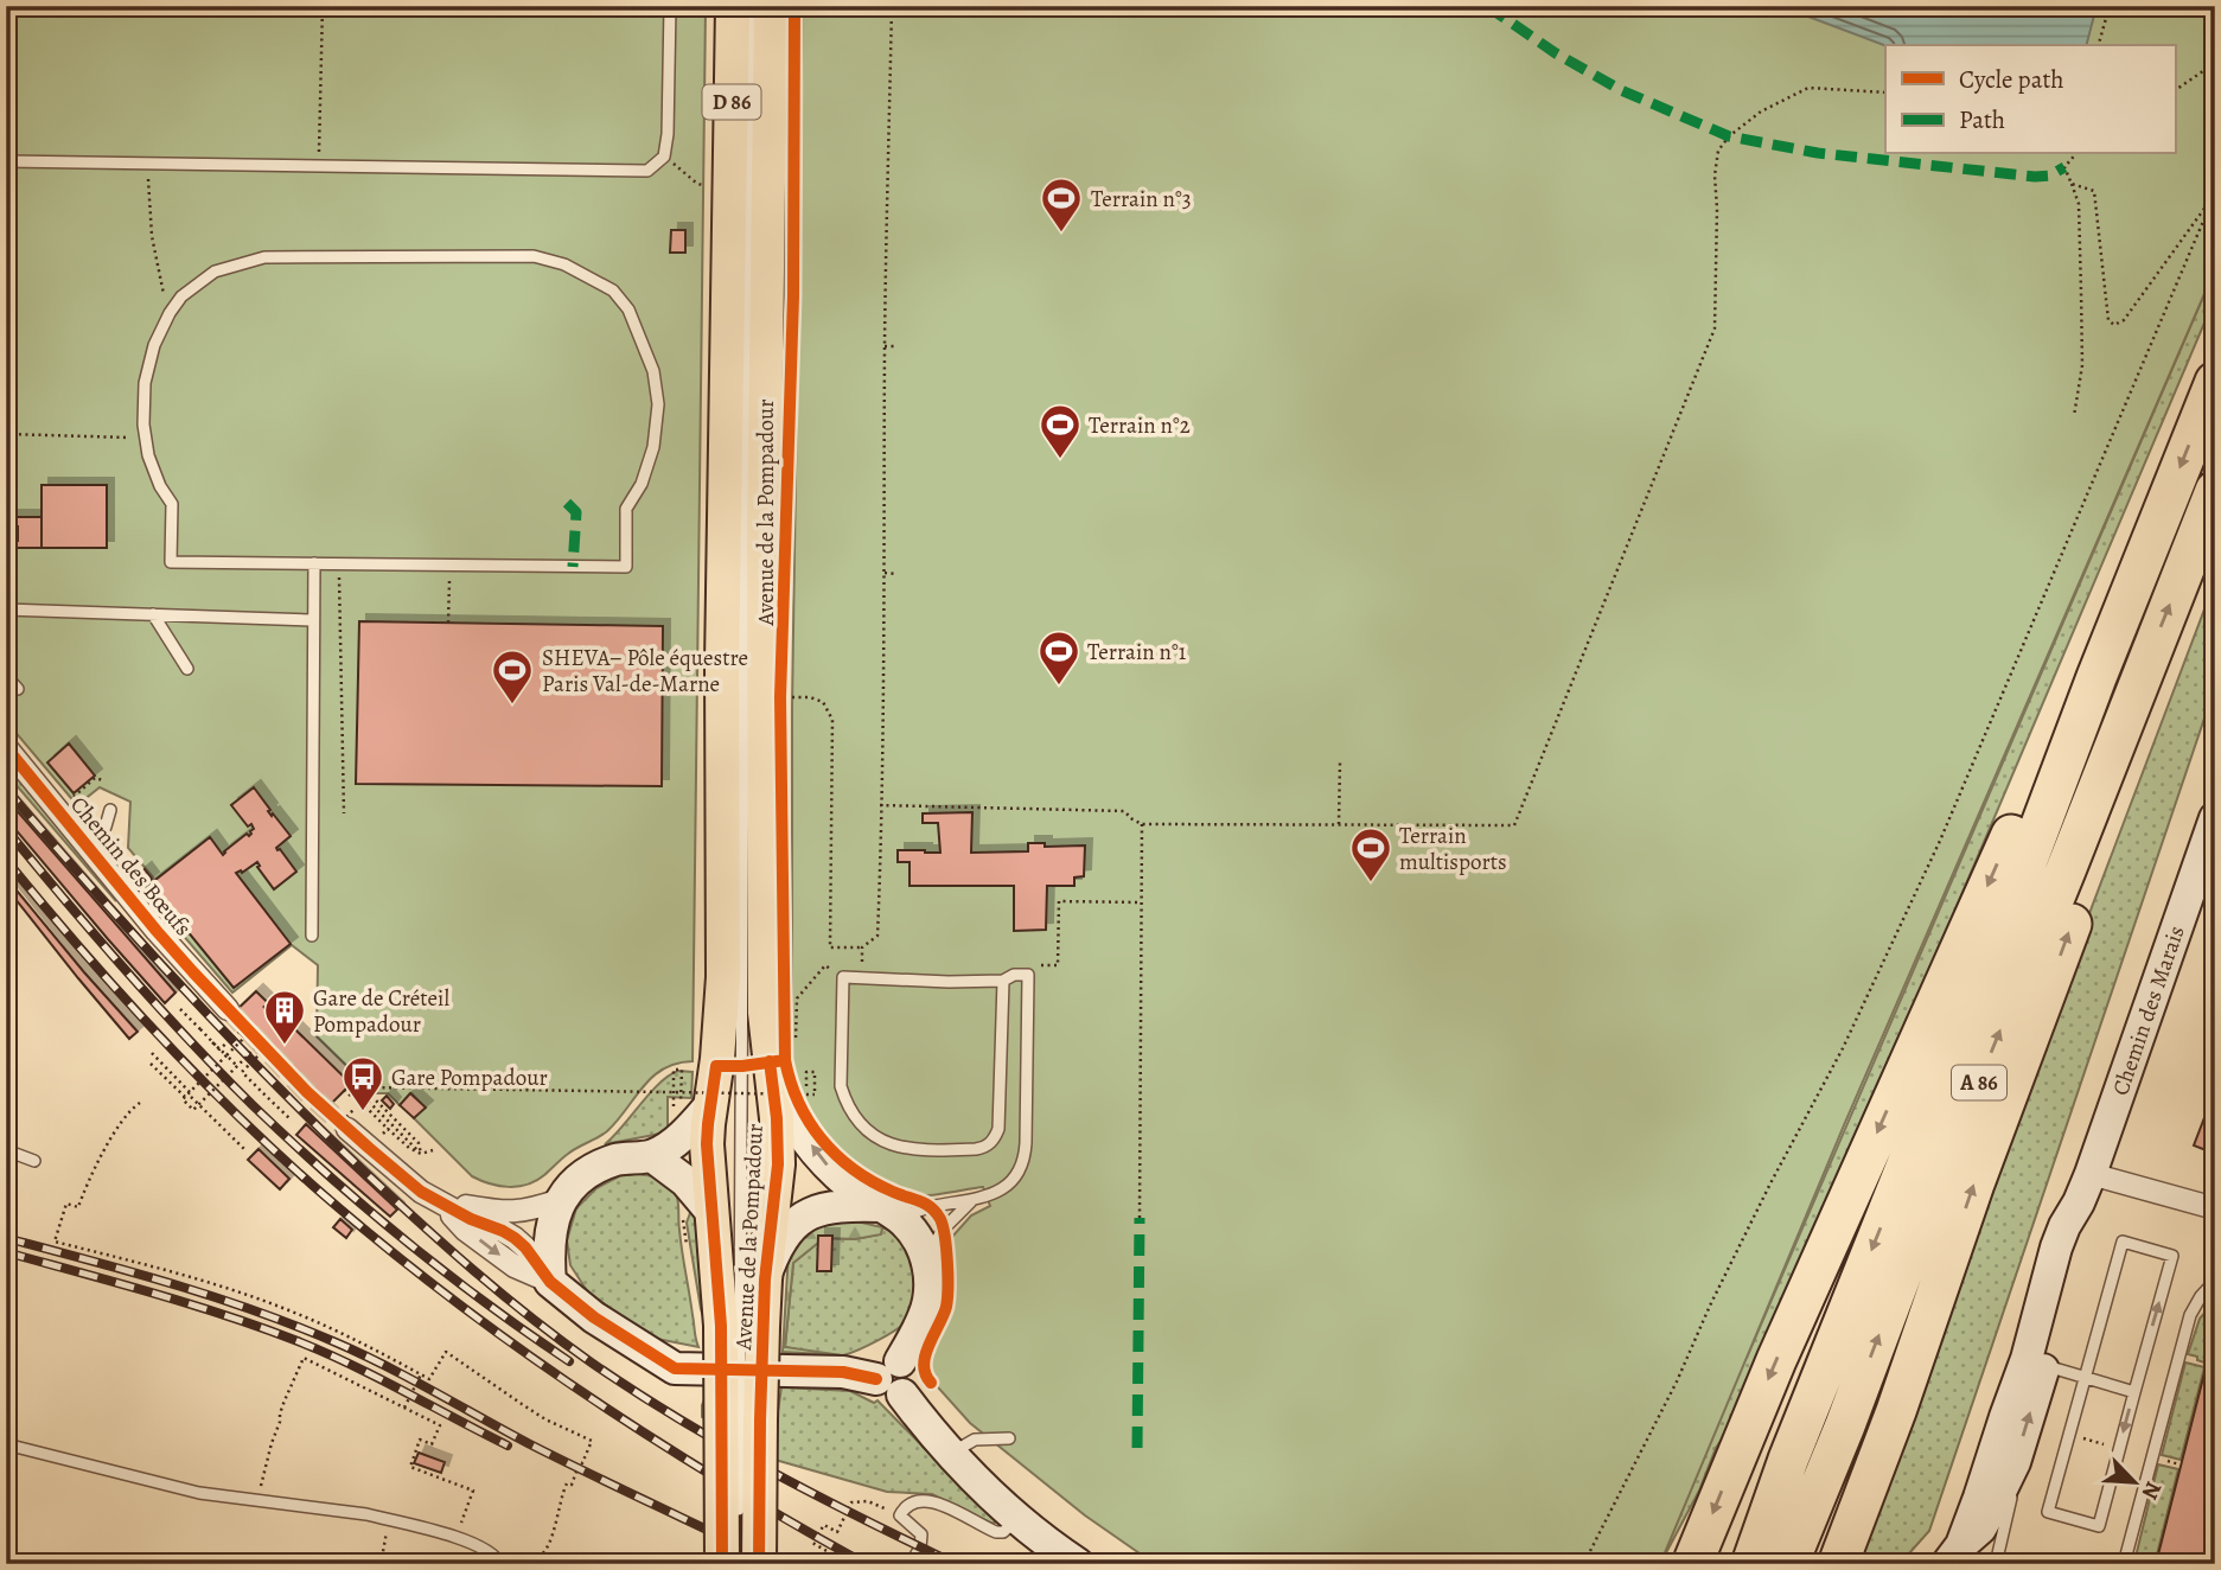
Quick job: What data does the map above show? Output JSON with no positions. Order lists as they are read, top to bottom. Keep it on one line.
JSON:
{"streets":{"highway":["A 86"],"main road":["D 86","Avenue de la Pompadour"],"street":["Chemin des Bœufs","Chemin des Marais"]},"places":{"sports":["Terrain n°3","Terrain n°2","Terrain n°1","SHEVA– Pôle équestre Paris Val-de-Marne","Terrain multisports"],"building":["Gare de Créteil Pompadour"],"bus stop":["Gare Pompadour"]},"legend":["Cycle path","Path"],"north":"bottom right"}
